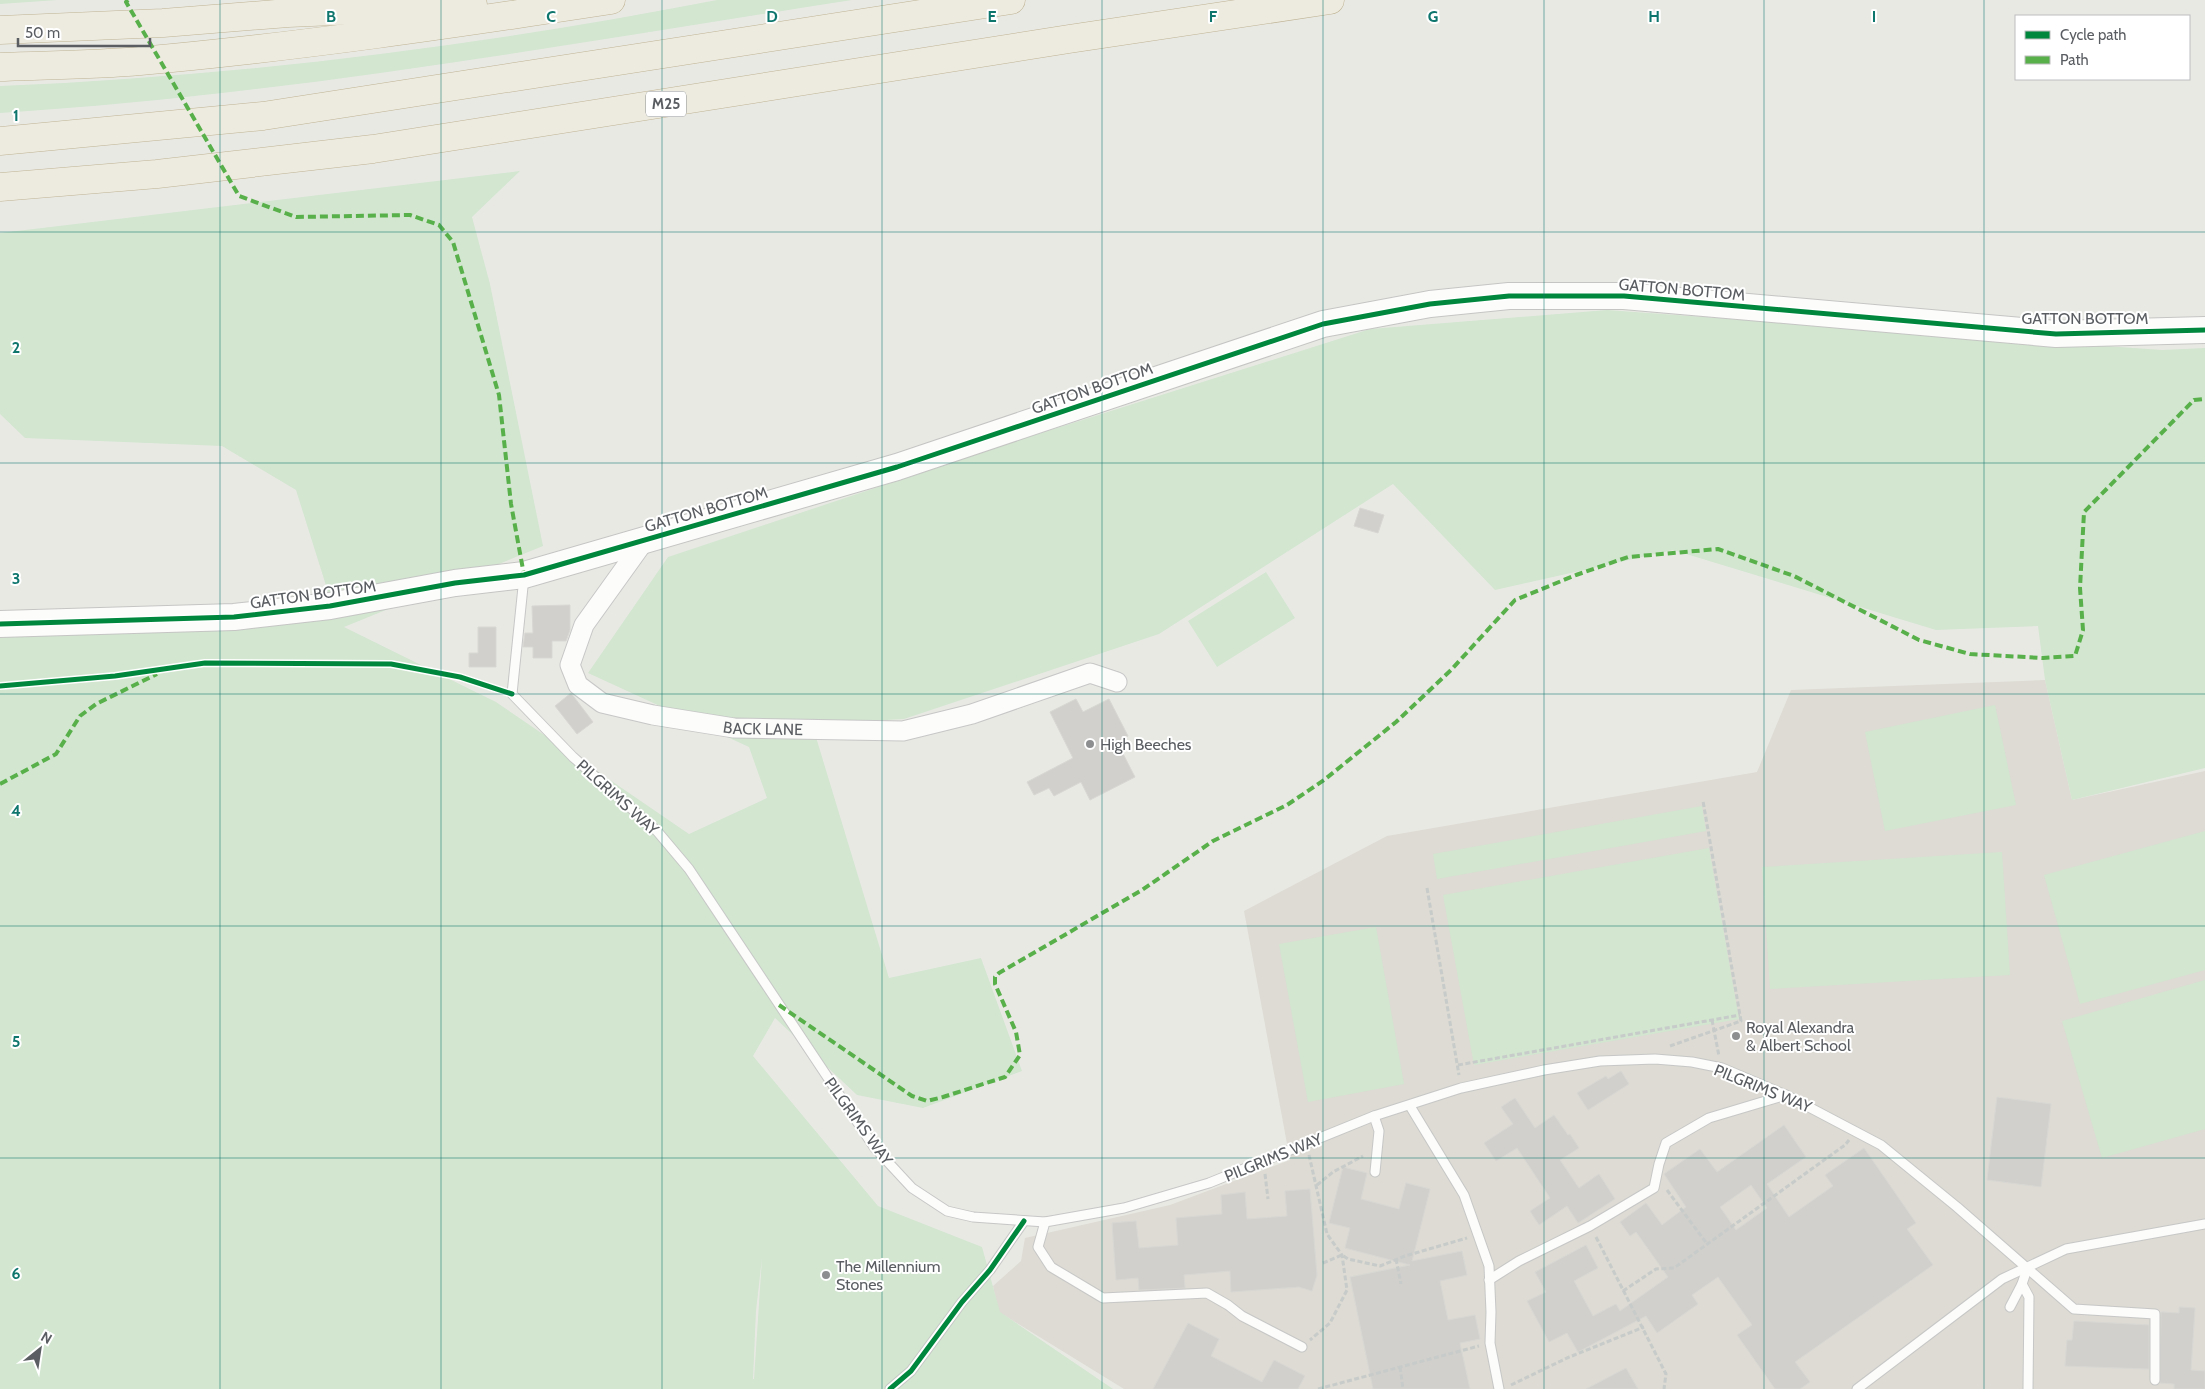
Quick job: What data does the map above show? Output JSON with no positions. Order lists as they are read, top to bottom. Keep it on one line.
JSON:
{"streets":{"highway":["M25"],"street":["GATTON BOTTOM","BACK LANE"],"lane":["PILGRIMS WAY"]},"crossings":[["GATTON BOTTOM","BACK LANE"],["GATTON BOTTOM","PILGRIMS WAY"]],"places":["High Beeches","Royal Alexandra & Albert School","The Millennium Stones"],"legend":["Cycle path","Path"],"scale_bar":"50 m","north":"top right","grid":{"columns":["B","C","D","E","F","G","H","I"],"rows":["1","2","3","4","5","6"]}}
